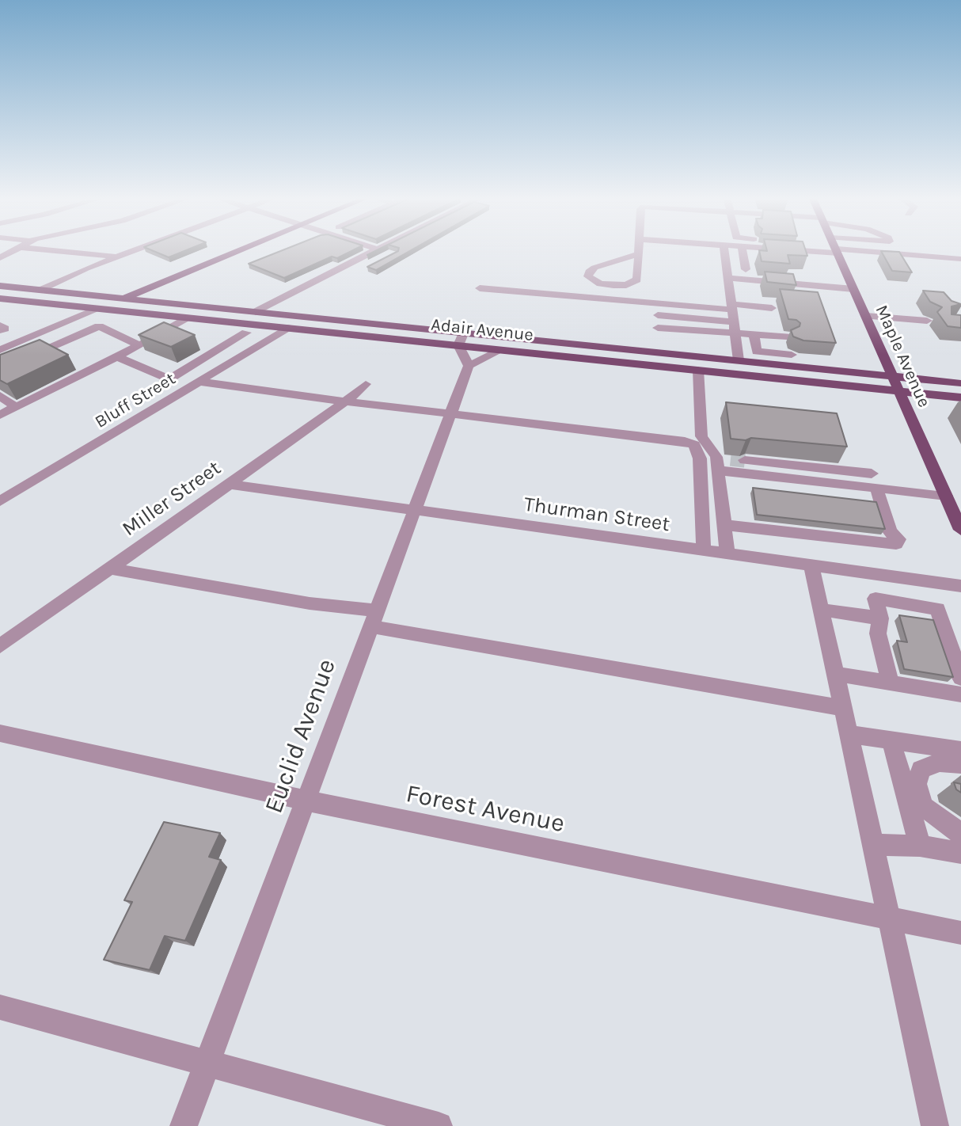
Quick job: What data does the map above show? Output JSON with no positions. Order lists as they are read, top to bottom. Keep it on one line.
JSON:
{"streets":{"main road":["Adair Avenue","Maple Avenue"],"street":["Bluff Street","Miller Street","Thurman Street","Euclid Avenue","Forest Avenue"]},"crossings":[["Adair Avenue","Maple Avenue"],["Adair Avenue","Bluff Street"],["Miller Street","Thurman Street"],["Thurman Street","Euclid Avenue"],["Euclid Avenue","Forest Avenue"]]}
